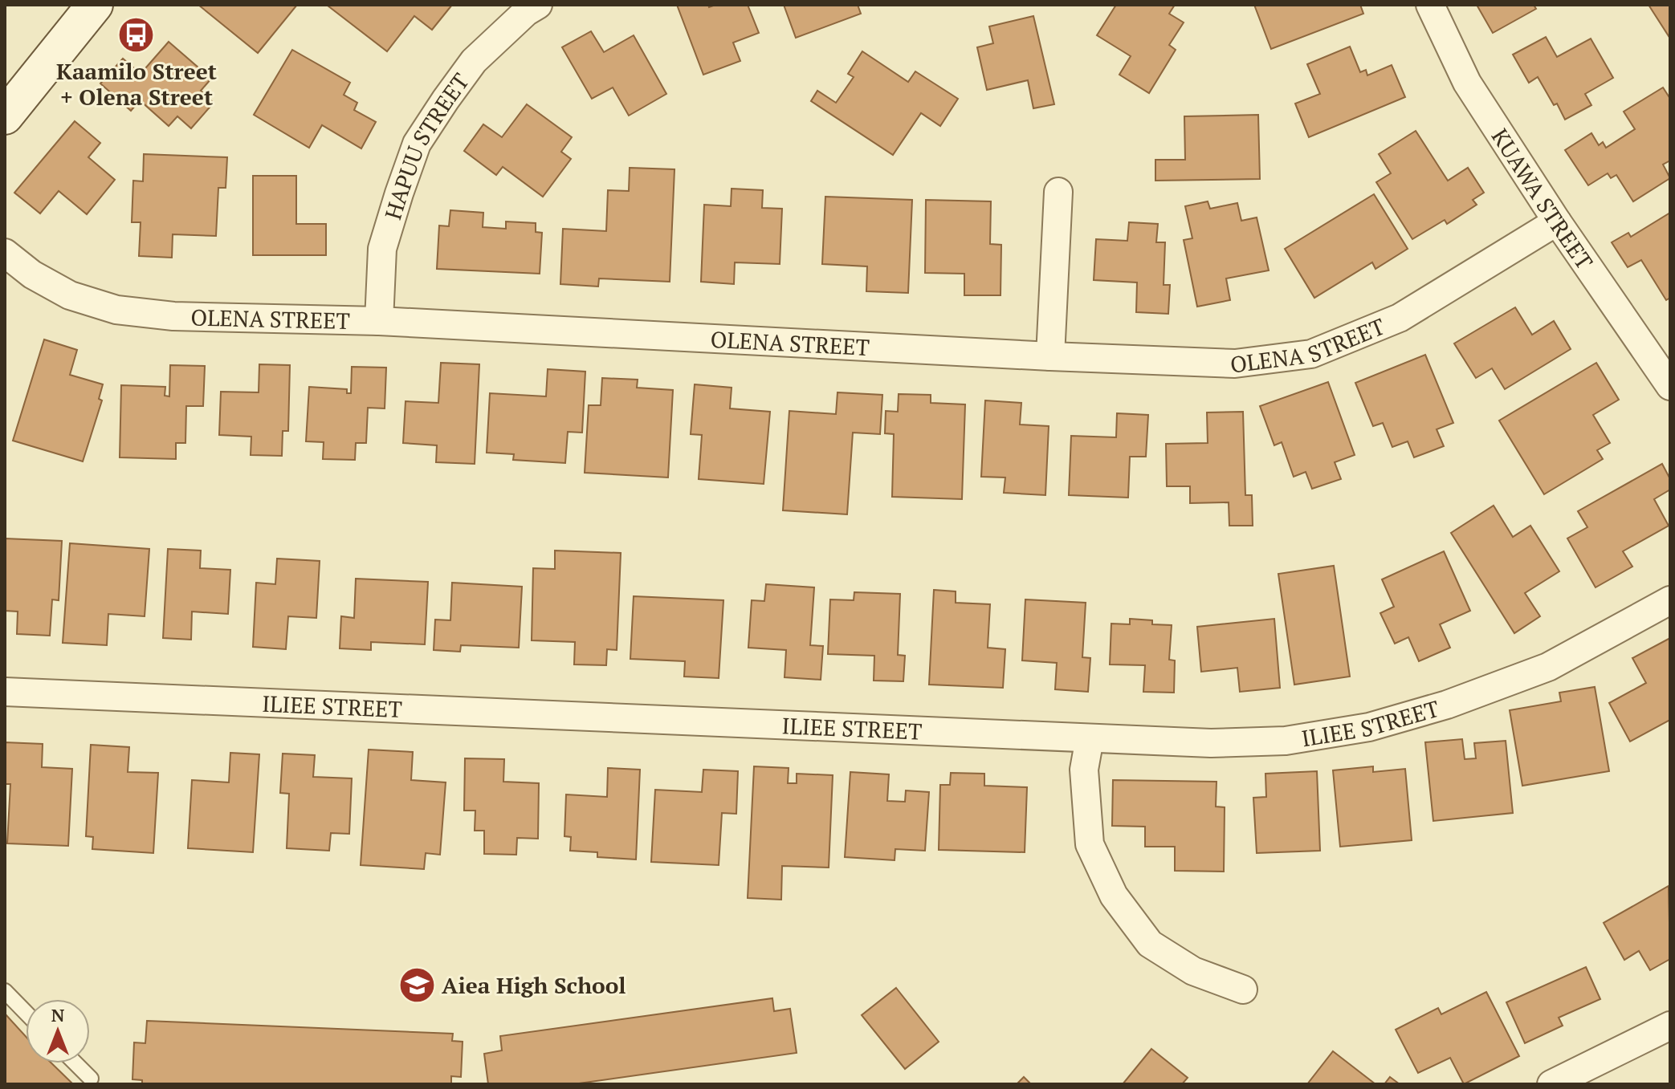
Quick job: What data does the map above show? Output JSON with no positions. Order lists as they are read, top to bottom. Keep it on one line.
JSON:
{"streets":{"street":["HAPUU STREET","KUAWA STREET","OLENA STREET","ILIEE STREET"]},"crossings":[["HAPUU STREET","OLENA STREET"],["KUAWA STREET","OLENA STREET"]],"places":{"bus stop":["Kaamilo Street + Olena Street"],"school or university":["Aiea High School"]},"north":"top"}
